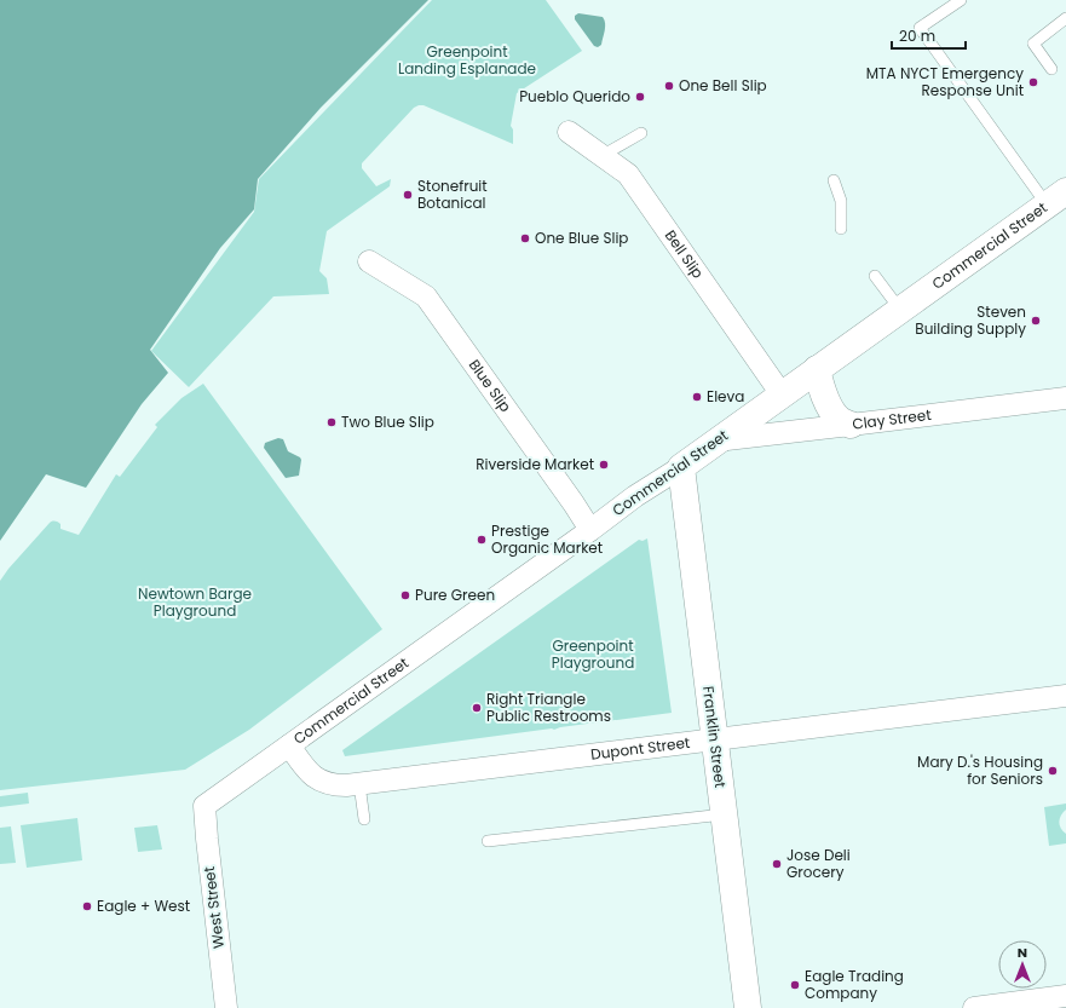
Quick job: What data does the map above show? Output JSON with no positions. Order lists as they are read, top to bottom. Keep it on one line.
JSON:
{"streets":{"street":["Commercial Street","Bell Slip","Blue Slip","Clay Street","Franklin Street","Dupont Street","West Street"]},"crossings":[["Commercial Street","Bell Slip"],["Commercial Street","Blue Slip"],["Commercial Street","Clay Street"],["Commercial Street","Franklin Street"],["Commercial Street","Dupont Street"],["Commercial Street","West Street"],["Franklin Street","Dupont Street"]],"parks":["Greenpoint Landing Esplanade","Newtown Barge Playground","Greenpoint Playground"],"places":["MTA NYCT Emergency Response Unit","One Bell Slip","Pueblo Querido","Stonefruit Botanical","One Blue Slip","Steven Building Supply","Eleva","Two Blue Slip","Riverside Market","Prestige Organic Market","Pure Green","Right Triangle Public Restrooms","Mary D.'s Housing for Seniors","Jose Deli Grocery","Eagle + West","Eagle Trading Company"],"scale_bar":"20 m","north":"top"}
